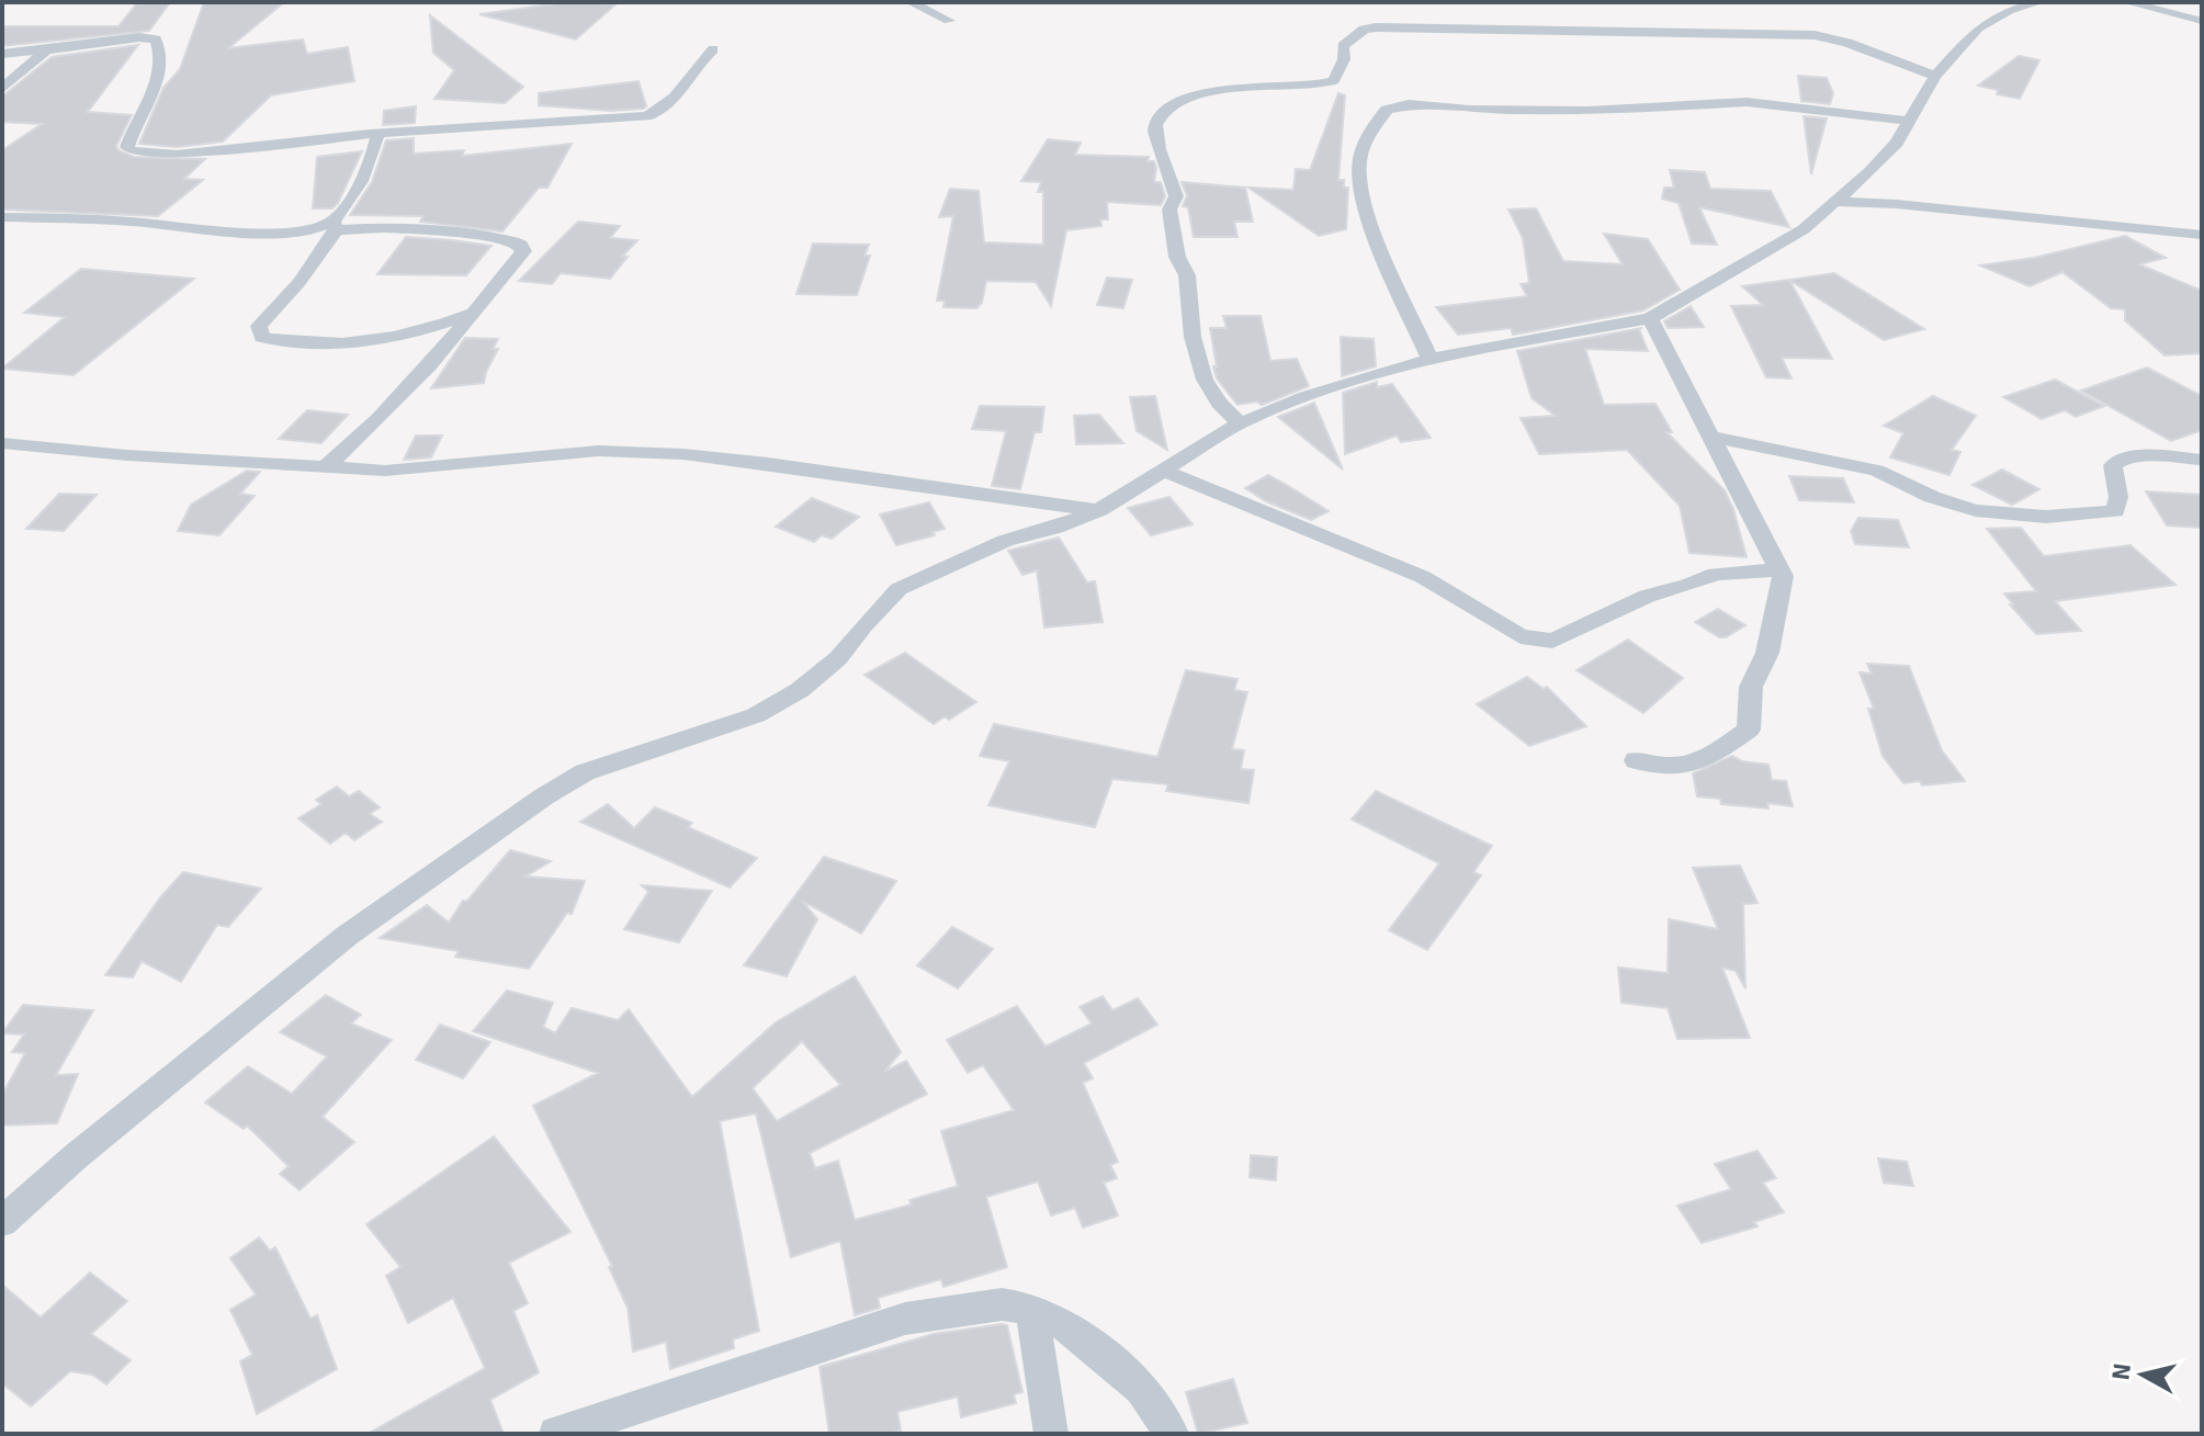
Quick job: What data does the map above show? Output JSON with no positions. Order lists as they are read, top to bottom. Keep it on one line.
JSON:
{"north":"left"}
